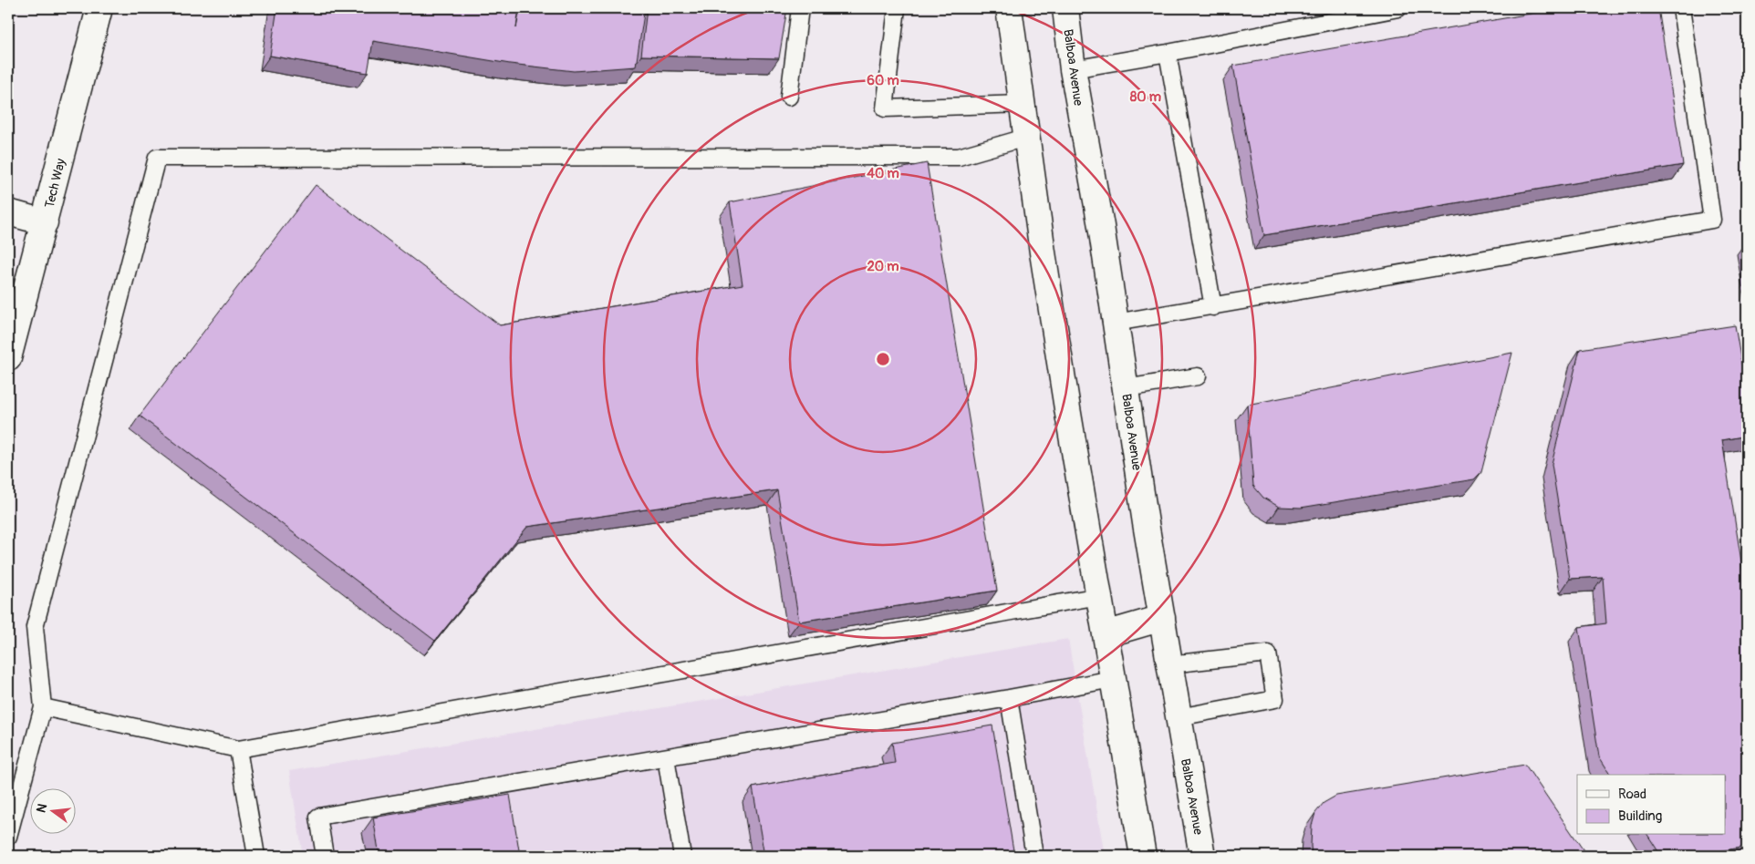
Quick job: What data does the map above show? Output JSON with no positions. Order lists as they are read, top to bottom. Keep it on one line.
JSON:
{"streets":{"main road":["Balboa Avenue","Tech Way"]},"legend":["Road","Building"],"north":"left","rings":["60 m","80 m","40 m","20 m"]}
